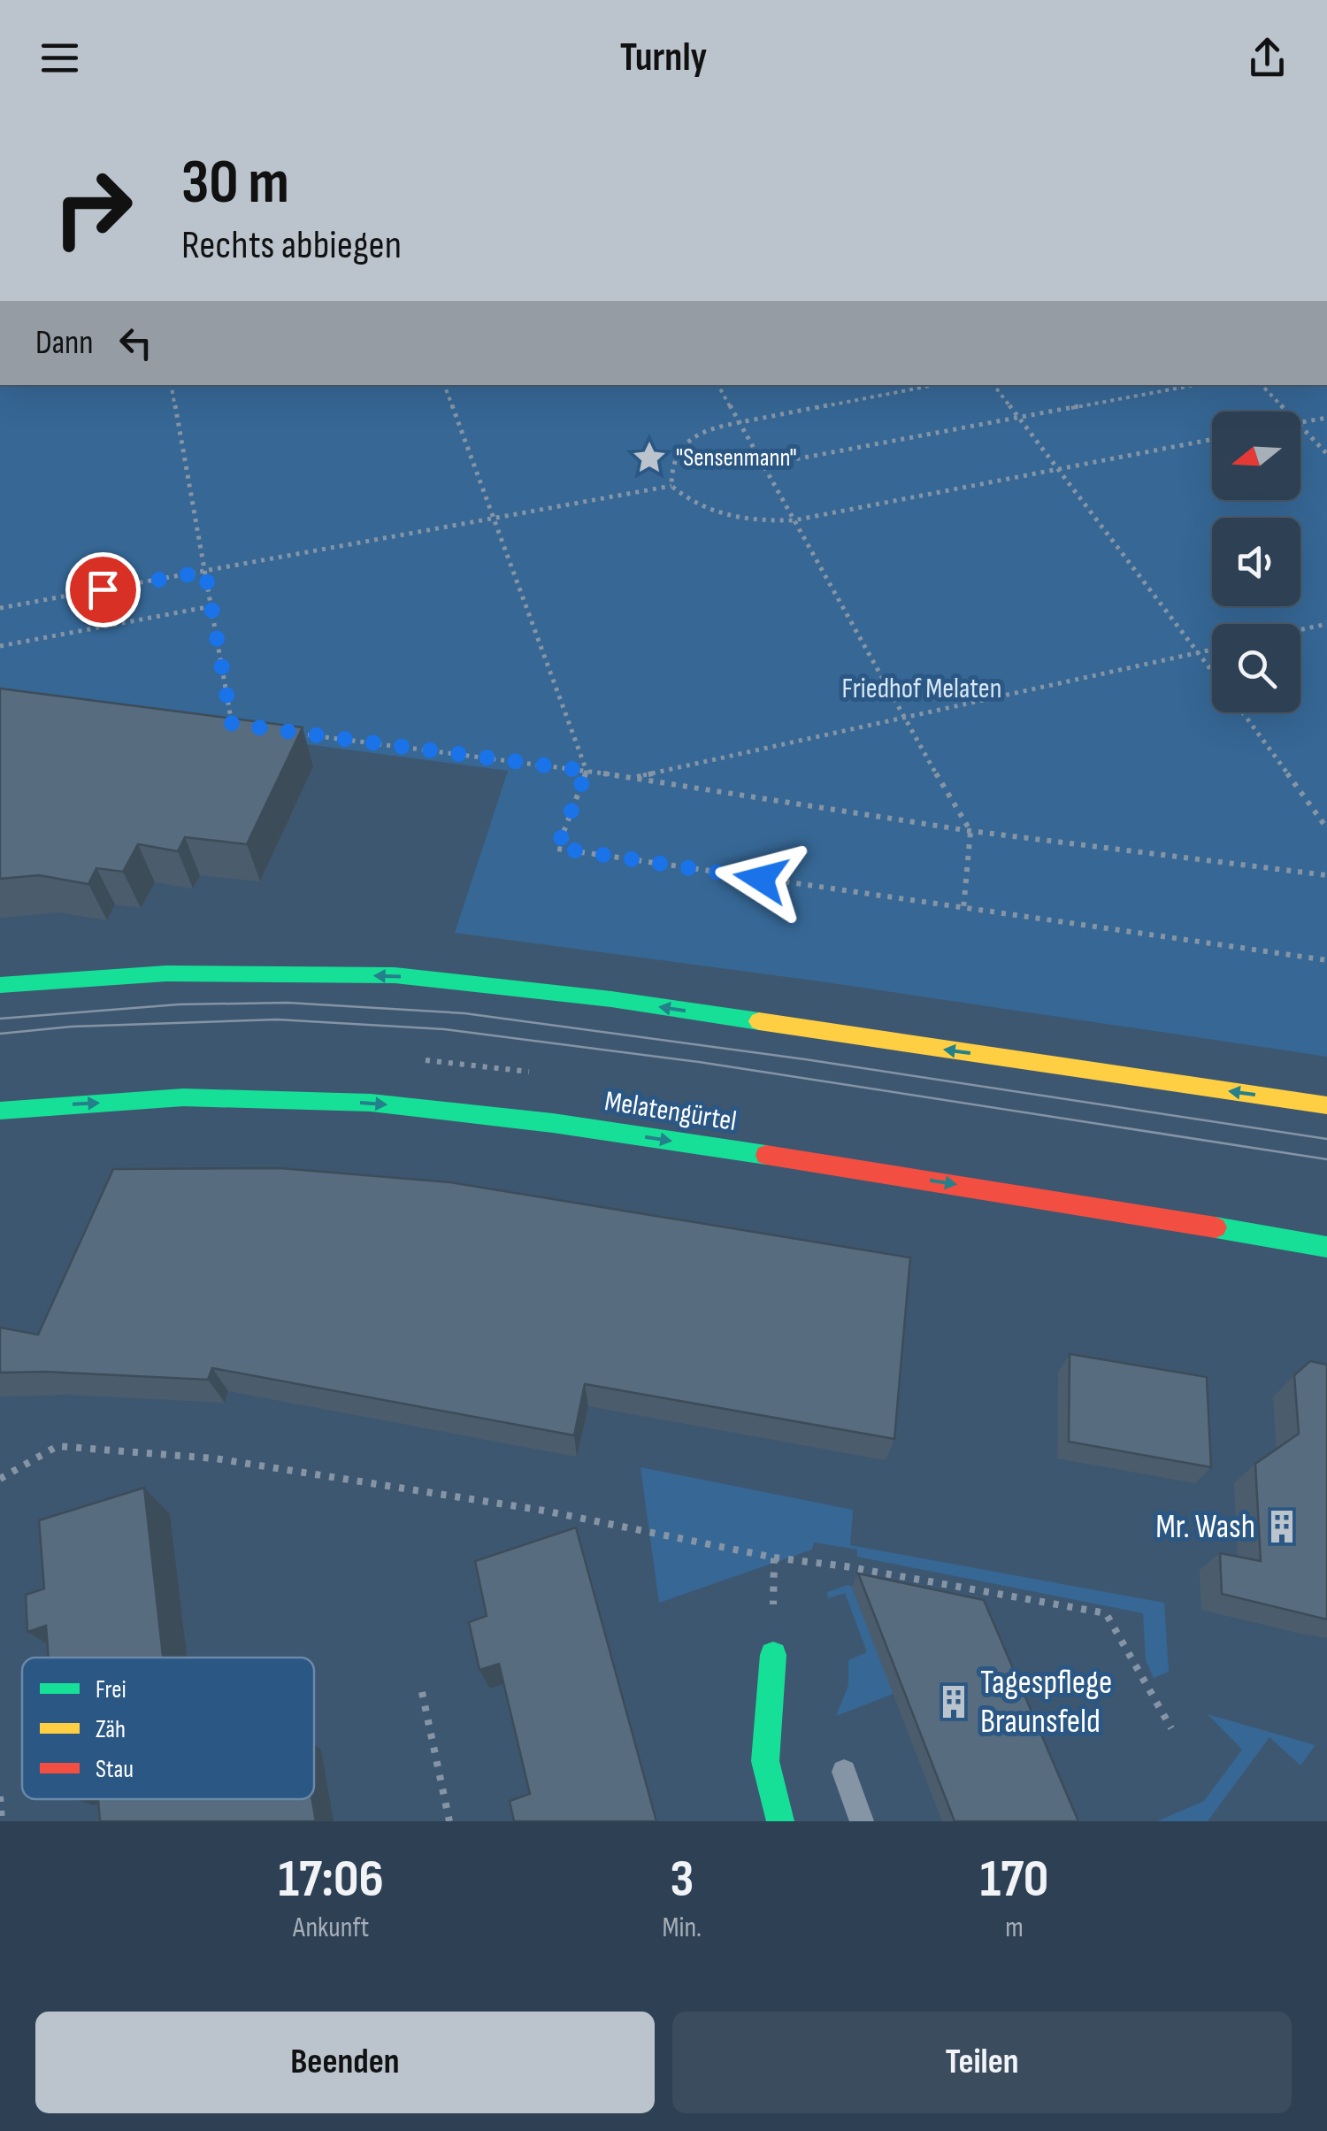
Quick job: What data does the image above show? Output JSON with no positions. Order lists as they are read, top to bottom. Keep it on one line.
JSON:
{"streets":{"main road":["Melatengürtel"]},"parks":["Friedhof Melaten"],"places":{"place":["\"Sensenmann\""],"building":["Mr. Wash","Tagespflege Braunsfeld"]},"legend":["Frei","Zäh","Stau"],"north":"left","page":{"header":"Turnly","turn":["30 m","Rechts abbiegen"],"then":"Dann","eta":["17:06","Ankunft","3","Min.","170","m"],"buttons":["Beenden","Teilen"]}}
